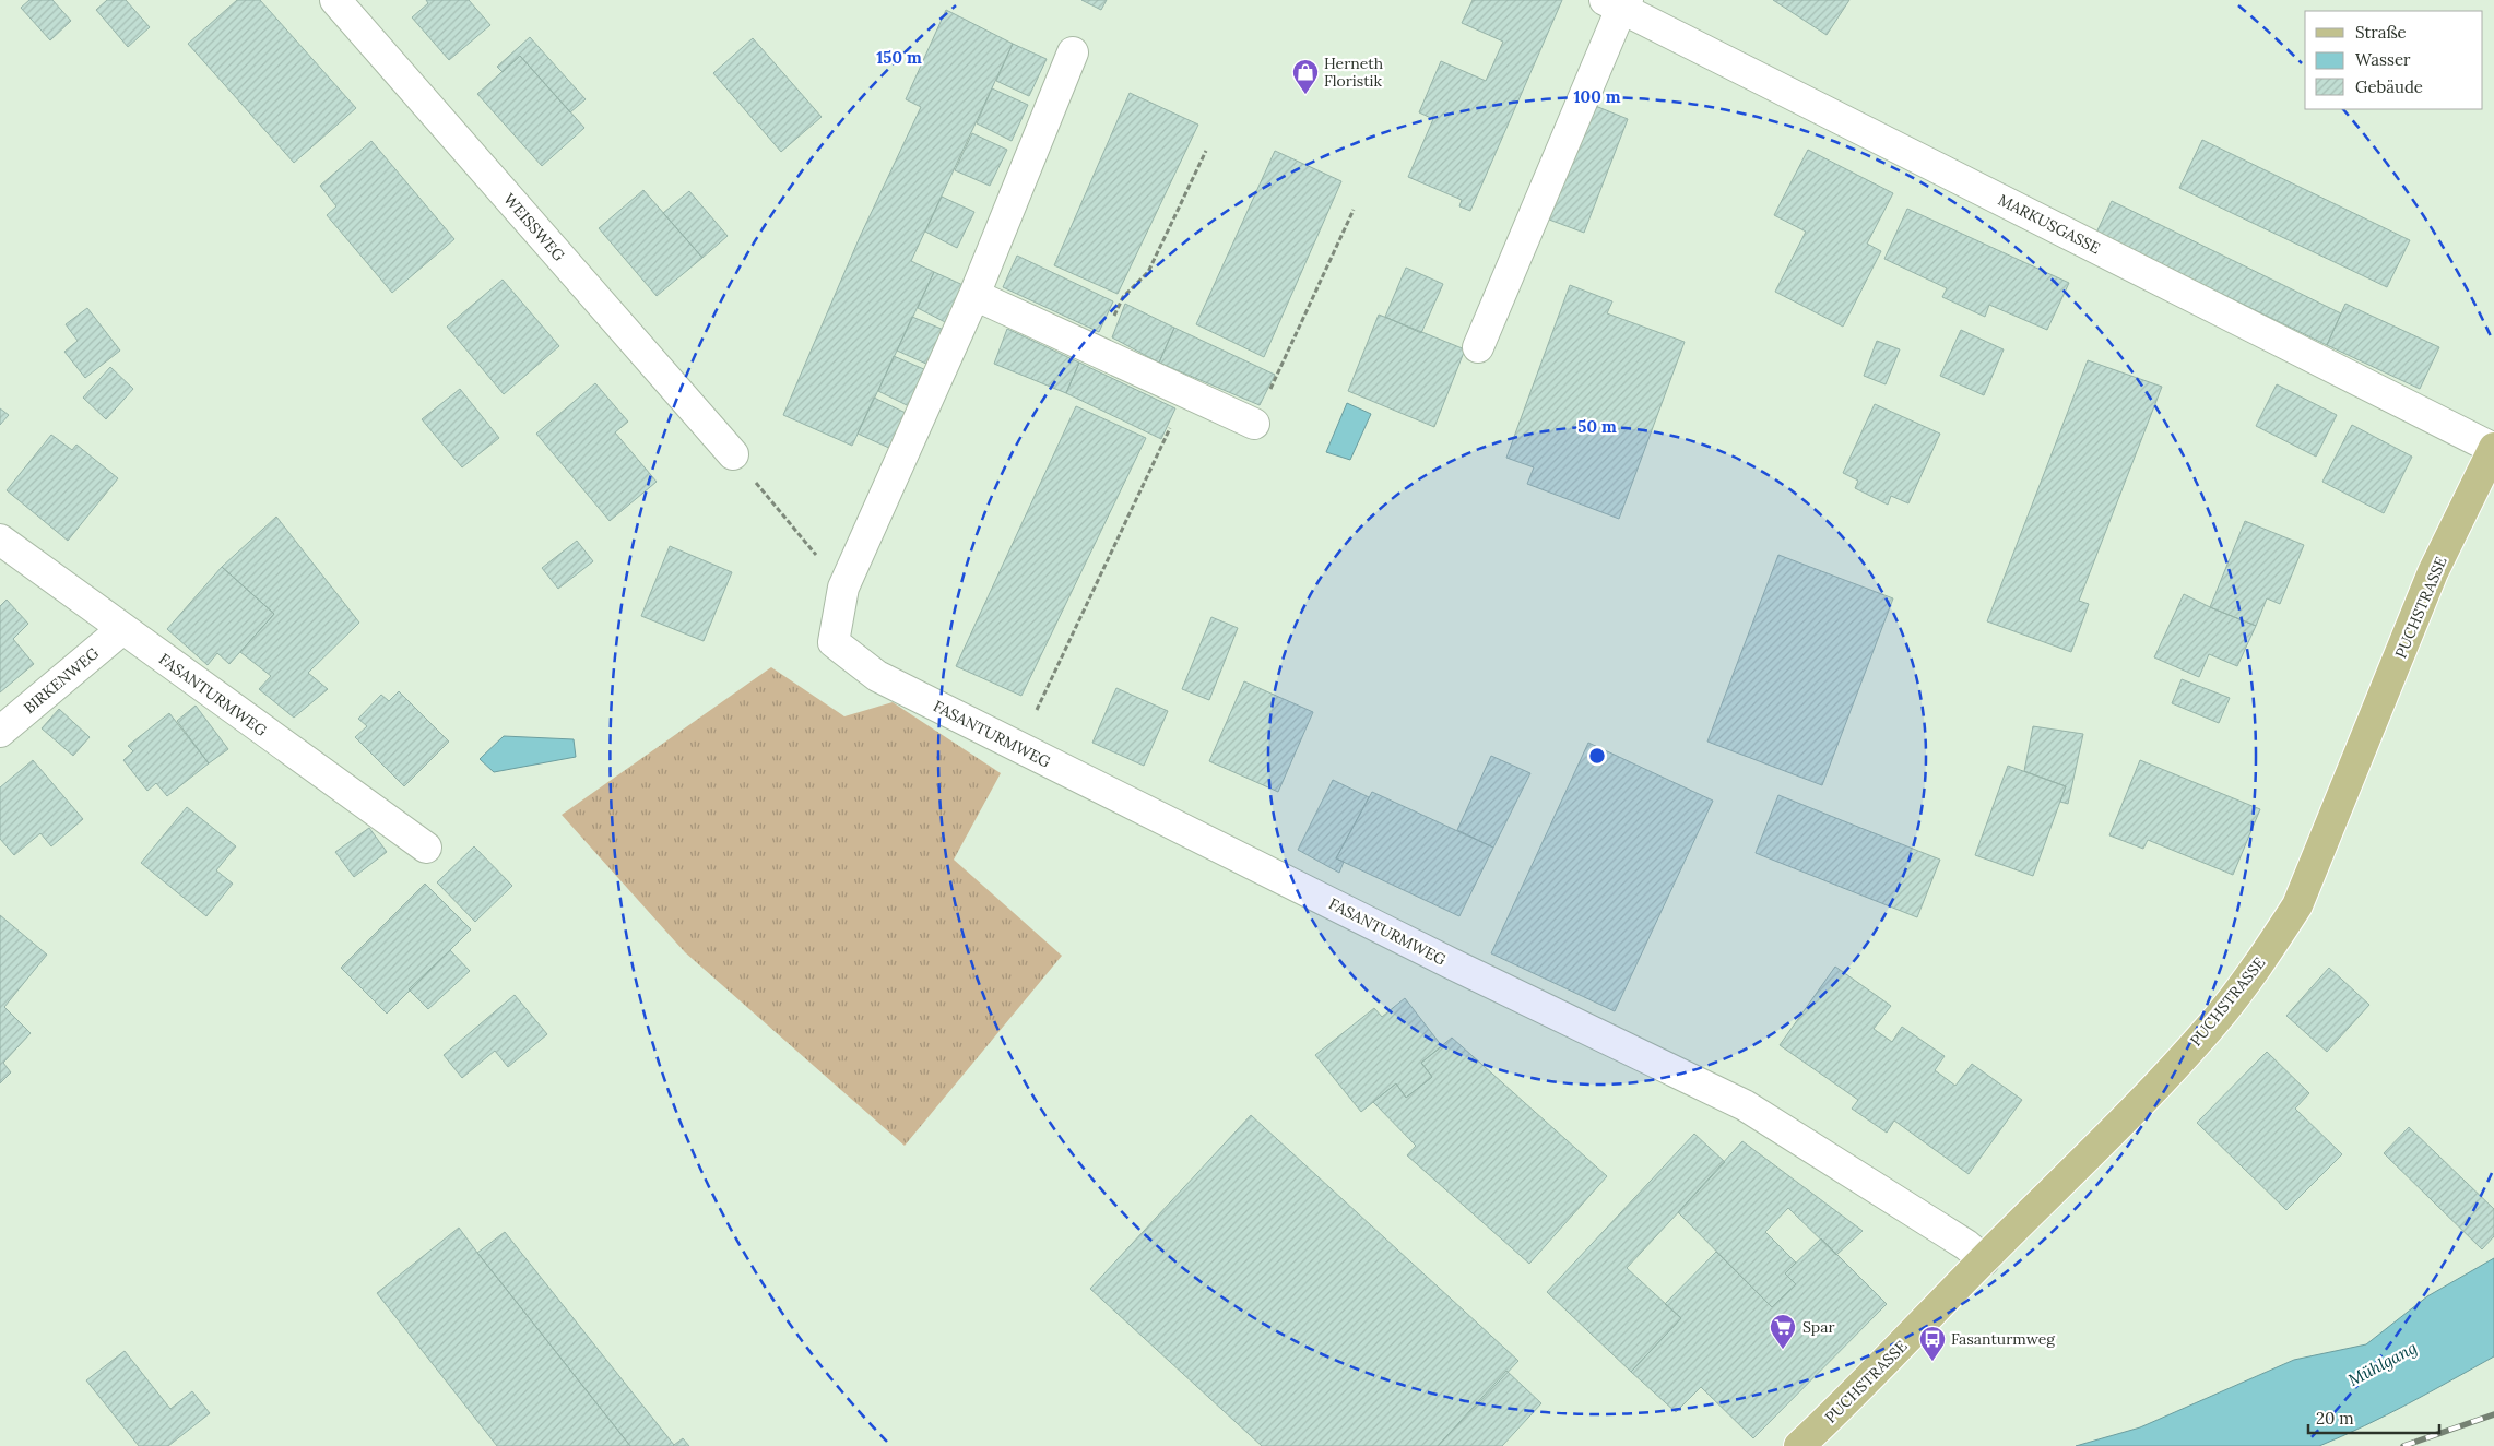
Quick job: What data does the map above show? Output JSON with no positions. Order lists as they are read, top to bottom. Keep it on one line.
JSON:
{"streets":{"main road":["PUCHSTRASSE"],"street":["MARKUSGASSE","WEISSWEG","BIRKENWEG","FASANTURMWEG"]},"crossings":[["MARKUSGASSE","PUCHSTRASSE"],["PUCHSTRASSE","FASANTURMWEG"],["BIRKENWEG","FASANTURMWEG"]],"water":["Mühlgang"],"places":{"shop":["Herneth Floristik"],"supermarket":["Spar"],"bus stop":["Fasanturmweg"]},"legend":["Straße","Wasser","Gebäude"],"scale_bar":"20 m","rings":["150 m","100 m","50 m"]}
